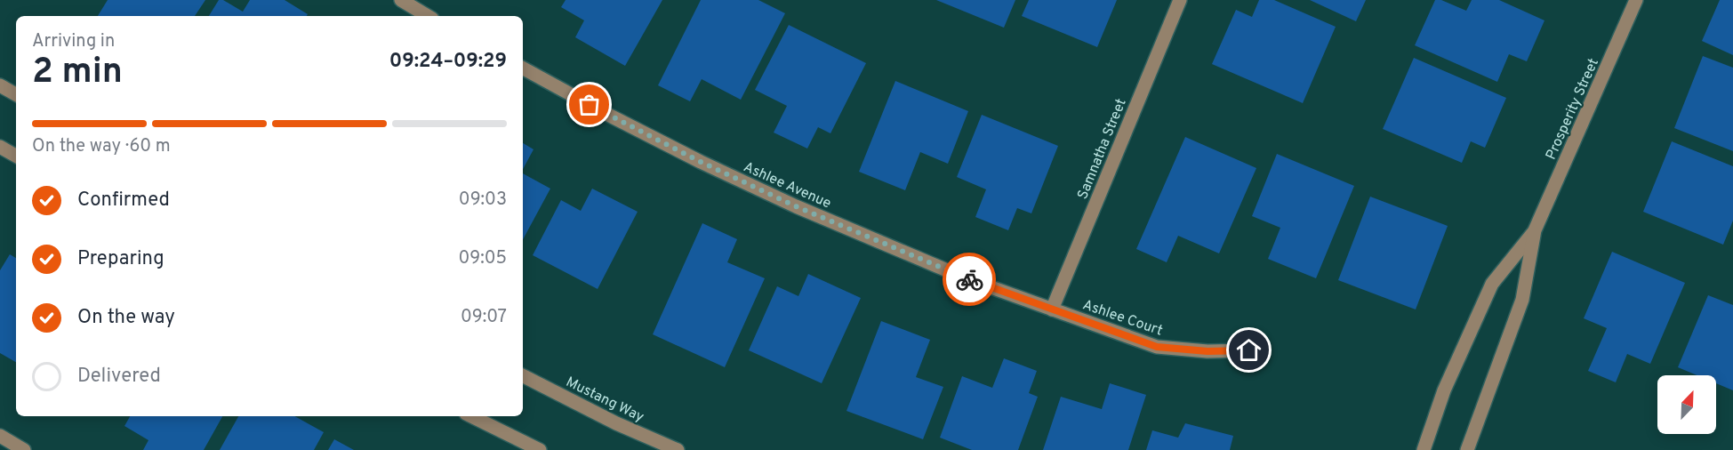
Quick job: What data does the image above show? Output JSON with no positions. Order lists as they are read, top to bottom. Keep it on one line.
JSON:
{"streets":{"street":["Prosperity Street","Samnatha Street","Ashlee Avenue","Ashlee Court","Mustang Way"]},"crossings":[["Samnatha Street","Ashlee Avenue"],["Samnatha Street","Ashlee Court"],["Ashlee Avenue","Ashlee Court"]],"north":"top right","page":{"heading":["2 min","Arriving in","09:24–09:29"],"bar":"On the way · 60 m","list":[["Confirmed","09:03"],["Preparing","09:05"],["On the way","09:07"],"Delivered"]}}
